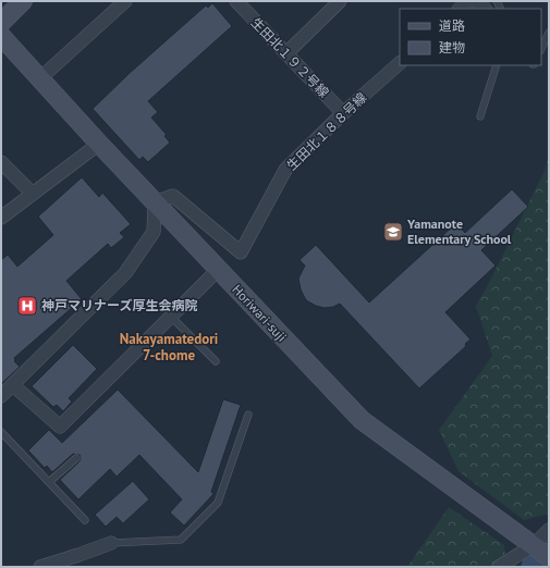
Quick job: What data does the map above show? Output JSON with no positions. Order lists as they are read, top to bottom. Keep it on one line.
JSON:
{"streets":{"street":["生田北１９２号線","生田北１８８号線","Horiwari-suji"]},"crossings":[["生田北１９２号線","生田北１８８号線"],["生田北１８８号線","Horiwari-suji"]],"districts":["Nakayamatedori 7-chome"],"places":{"school or university":["Yamanote Elementary School"],"hospital":["神戸マリナーズ厚生会病院"]},"legend":["道路","建物"]}
